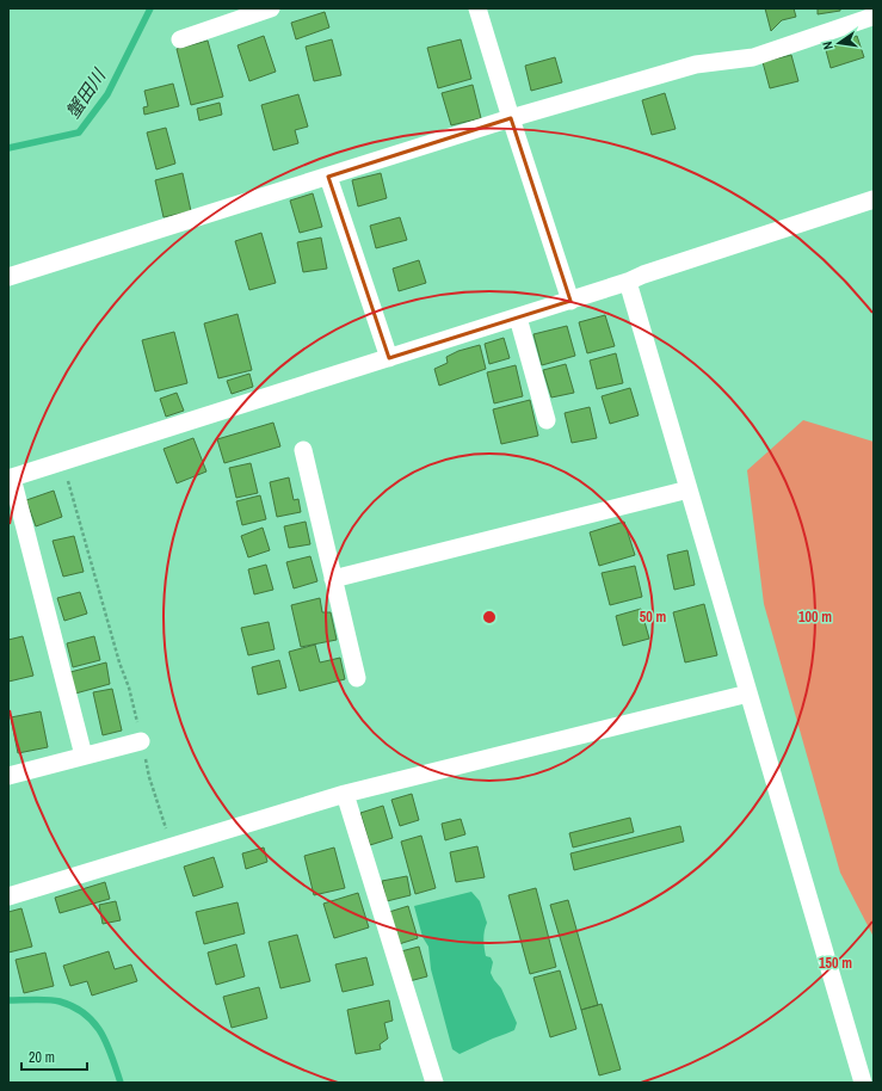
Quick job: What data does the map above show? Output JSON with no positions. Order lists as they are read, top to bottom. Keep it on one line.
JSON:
{"water":["蟹田川"],"scale_bar":"20 m","north":"left","rings":["50 m","100 m","150 m"]}
